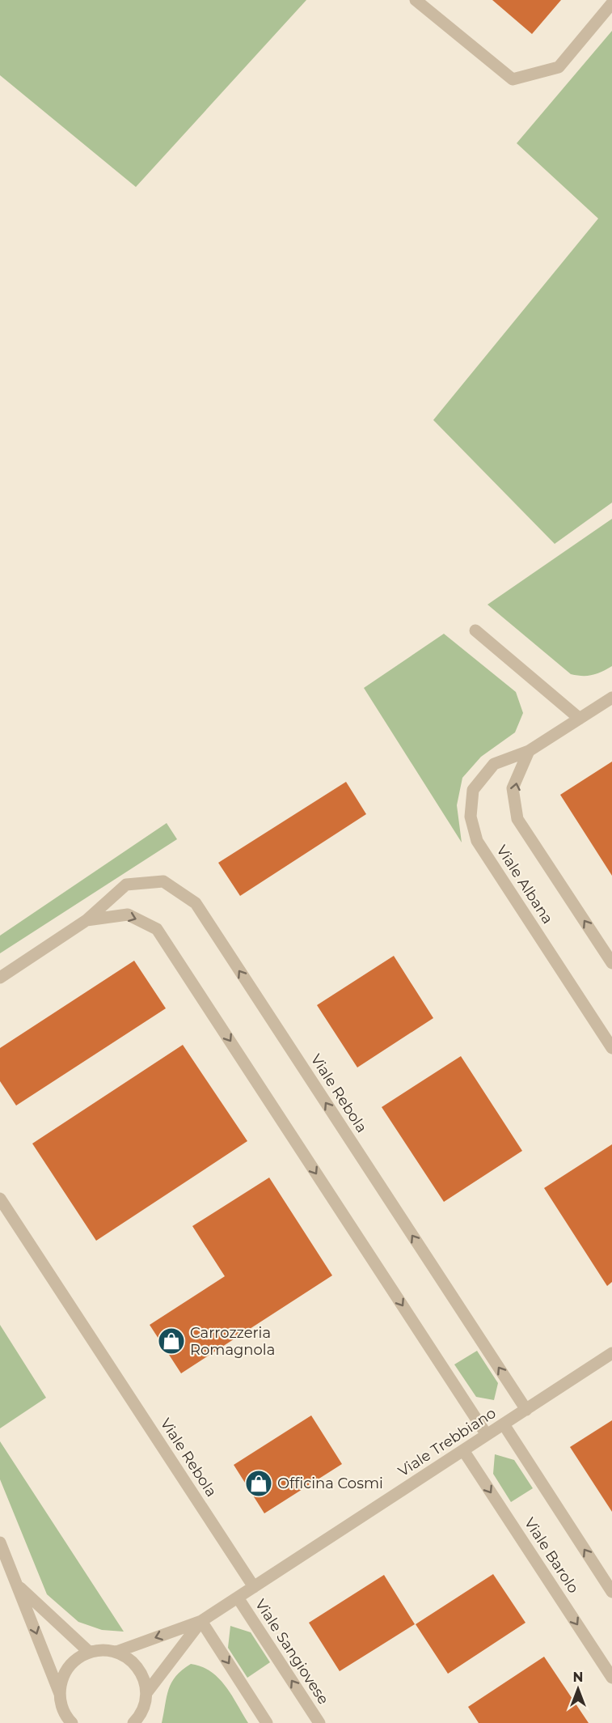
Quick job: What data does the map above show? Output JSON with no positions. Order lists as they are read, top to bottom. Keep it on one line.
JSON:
{"streets":{"street":["Viale Albana","Viale Rebola","Viale Trebbiano","Viale Barolo","Viale Sangiovese"]},"crossings":[["Viale Rebola","Viale Trebbiano"],["Viale Trebbiano","Viale Barolo"],["Viale Trebbiano","Viale Sangiovese"]],"places":{"shop":["Carrozzeria Romagnola","Officina Cosmi"]},"north":"top"}
